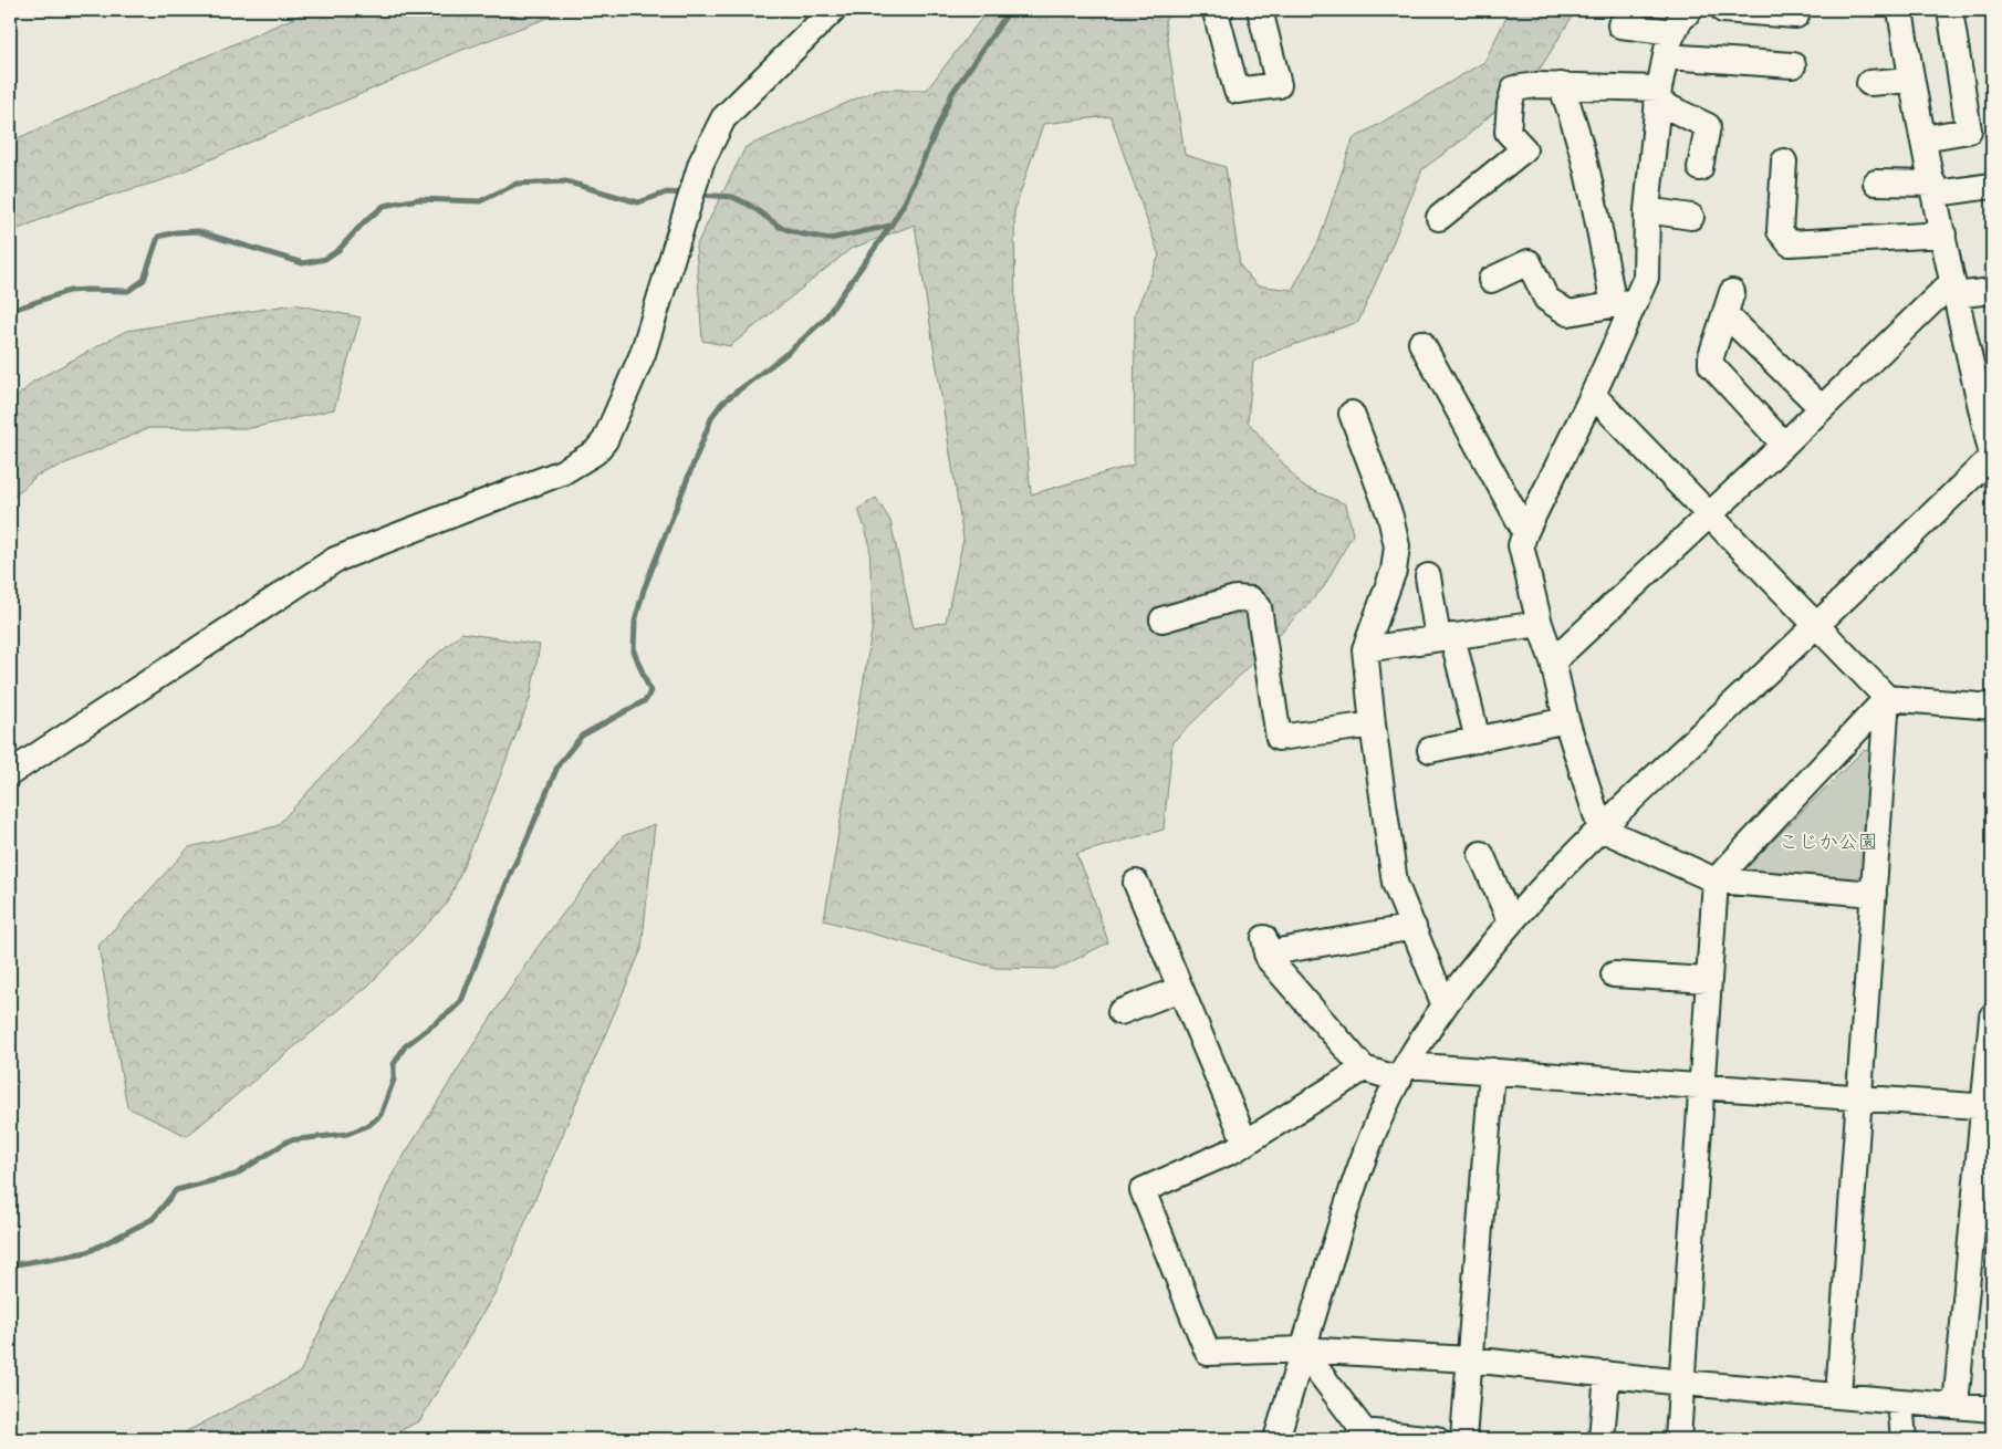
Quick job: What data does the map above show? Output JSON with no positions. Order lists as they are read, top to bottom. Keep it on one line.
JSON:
{"parks":["こじか公園"]}
